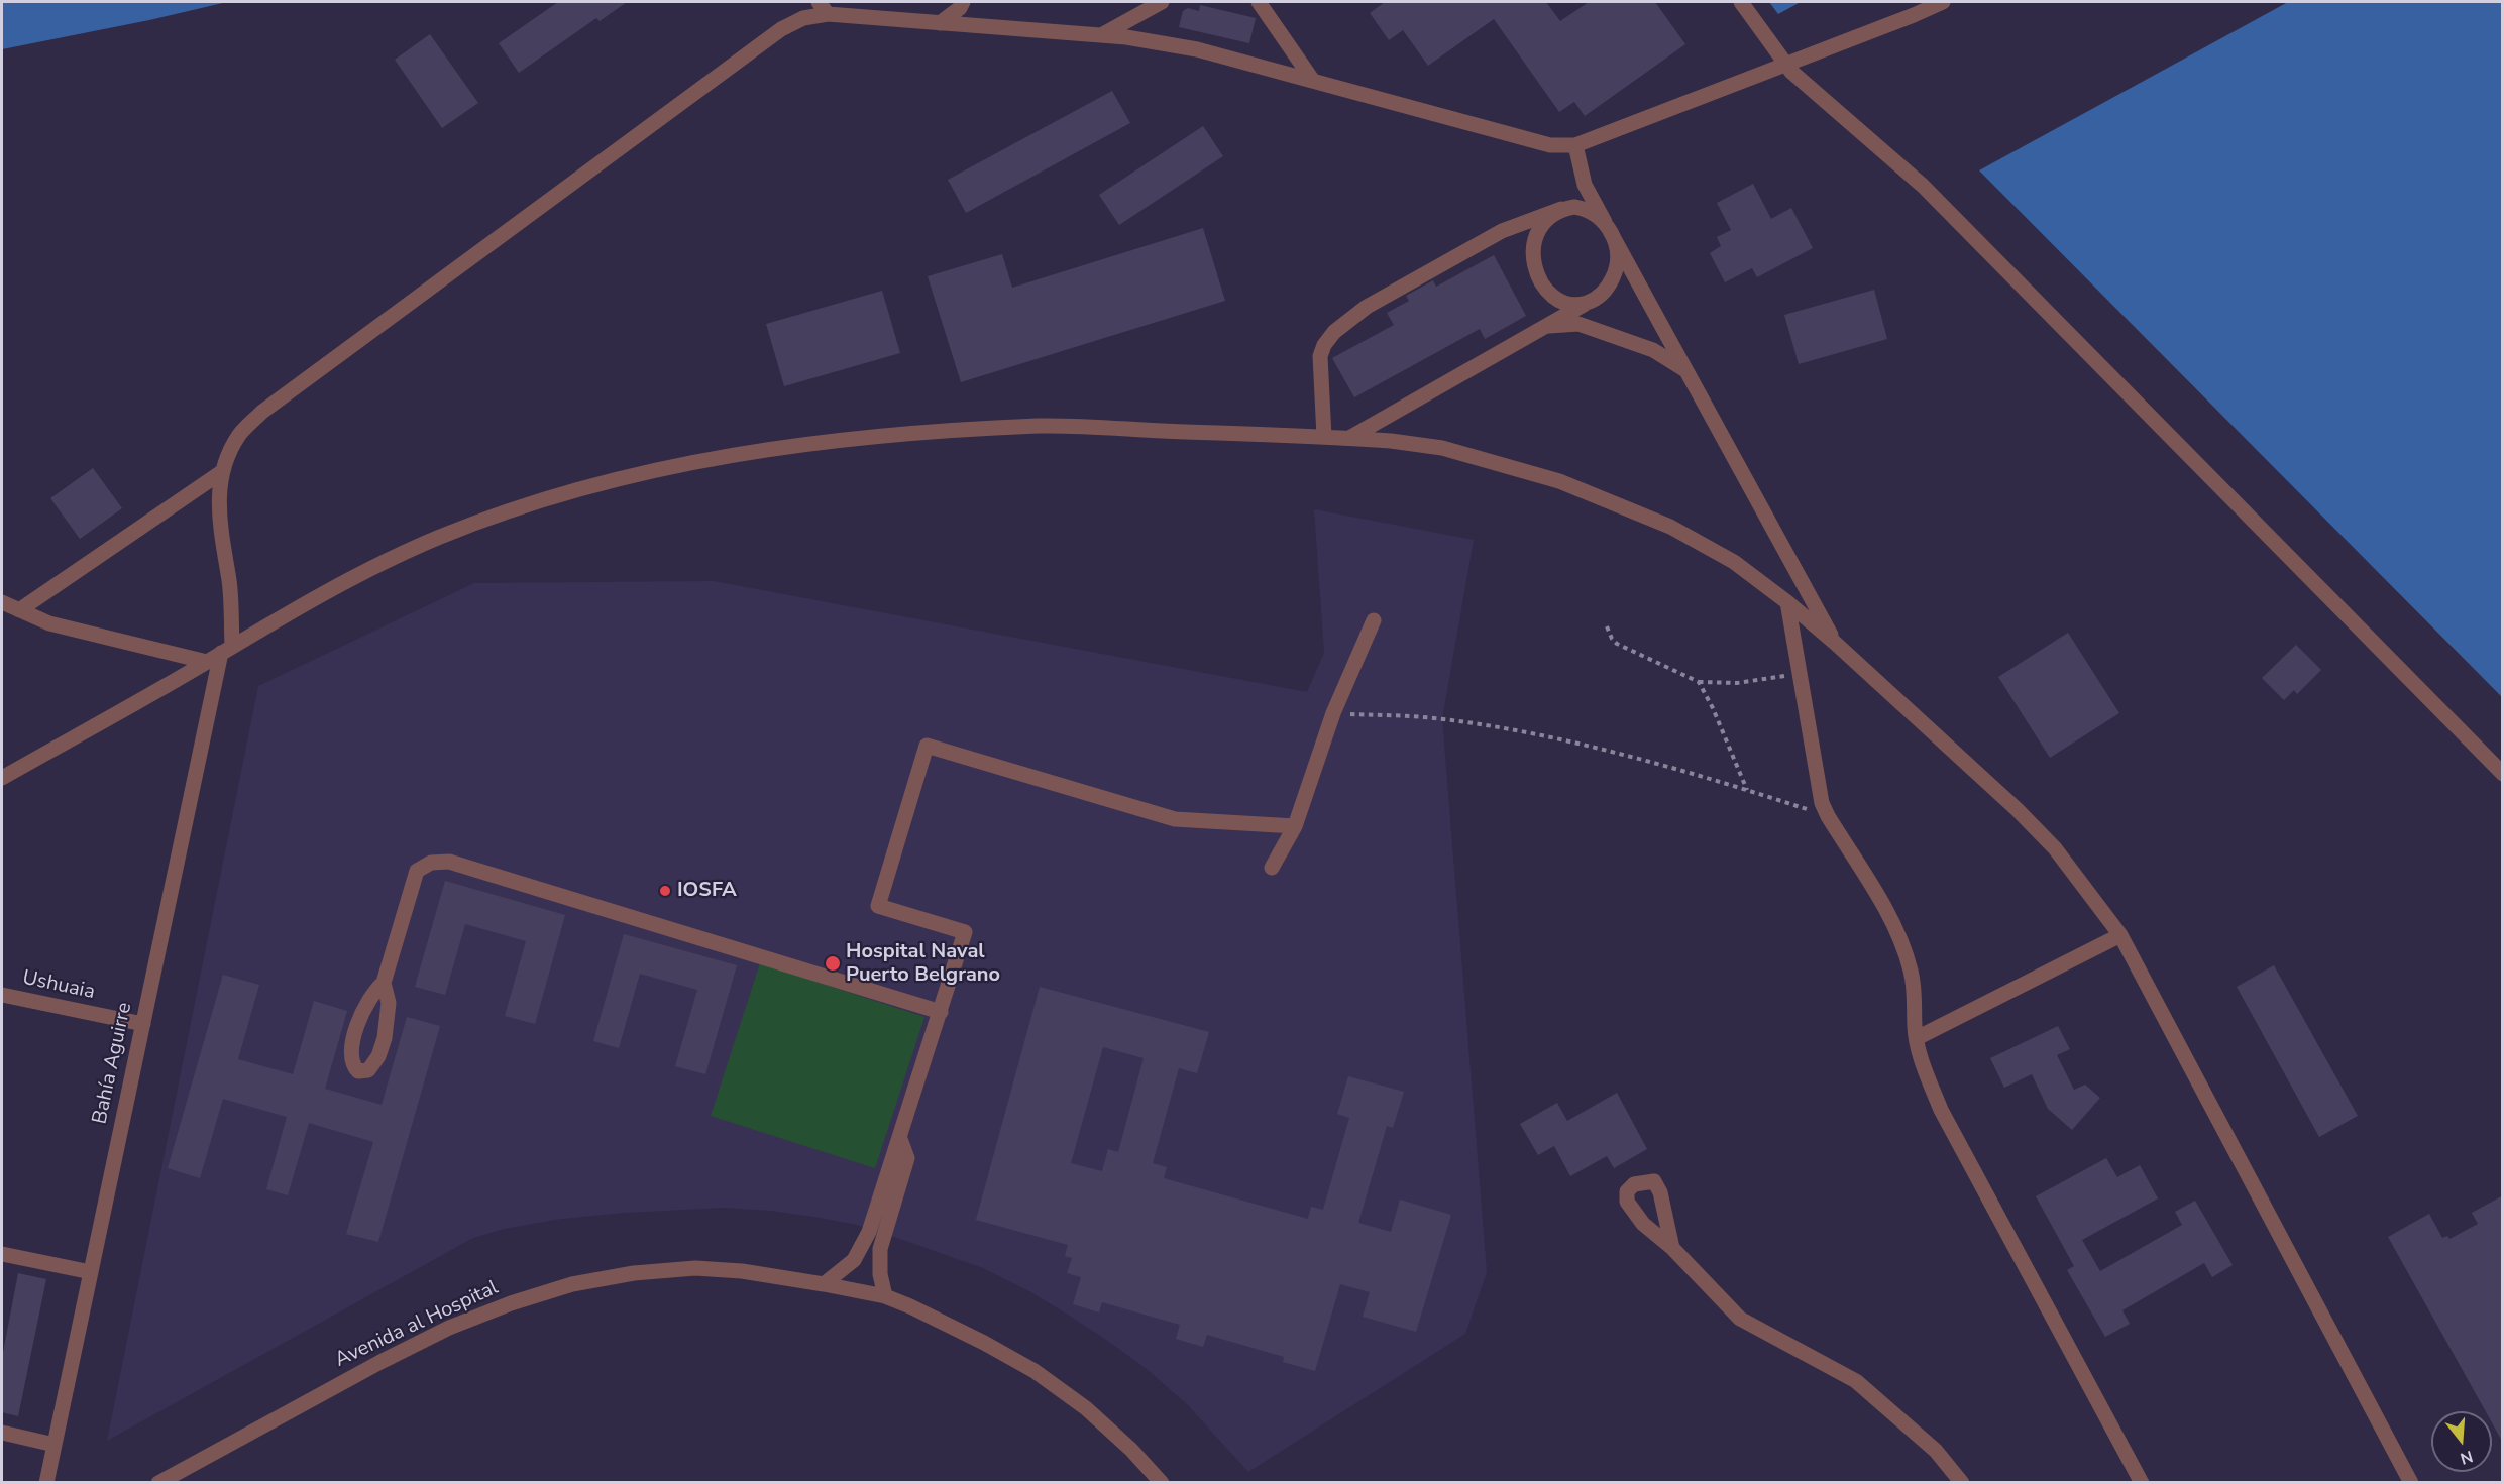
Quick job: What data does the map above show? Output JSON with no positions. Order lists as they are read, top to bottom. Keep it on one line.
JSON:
{"streets":{"street":["Ushuaia","Bahía Aguirre","Avenida al Hospital"]},"crossings":[["Ushuaia","Bahía Aguirre"]],"places":["IOSFA","Hospital Naval Puerto Belgrano"],"north":"bottom"}
